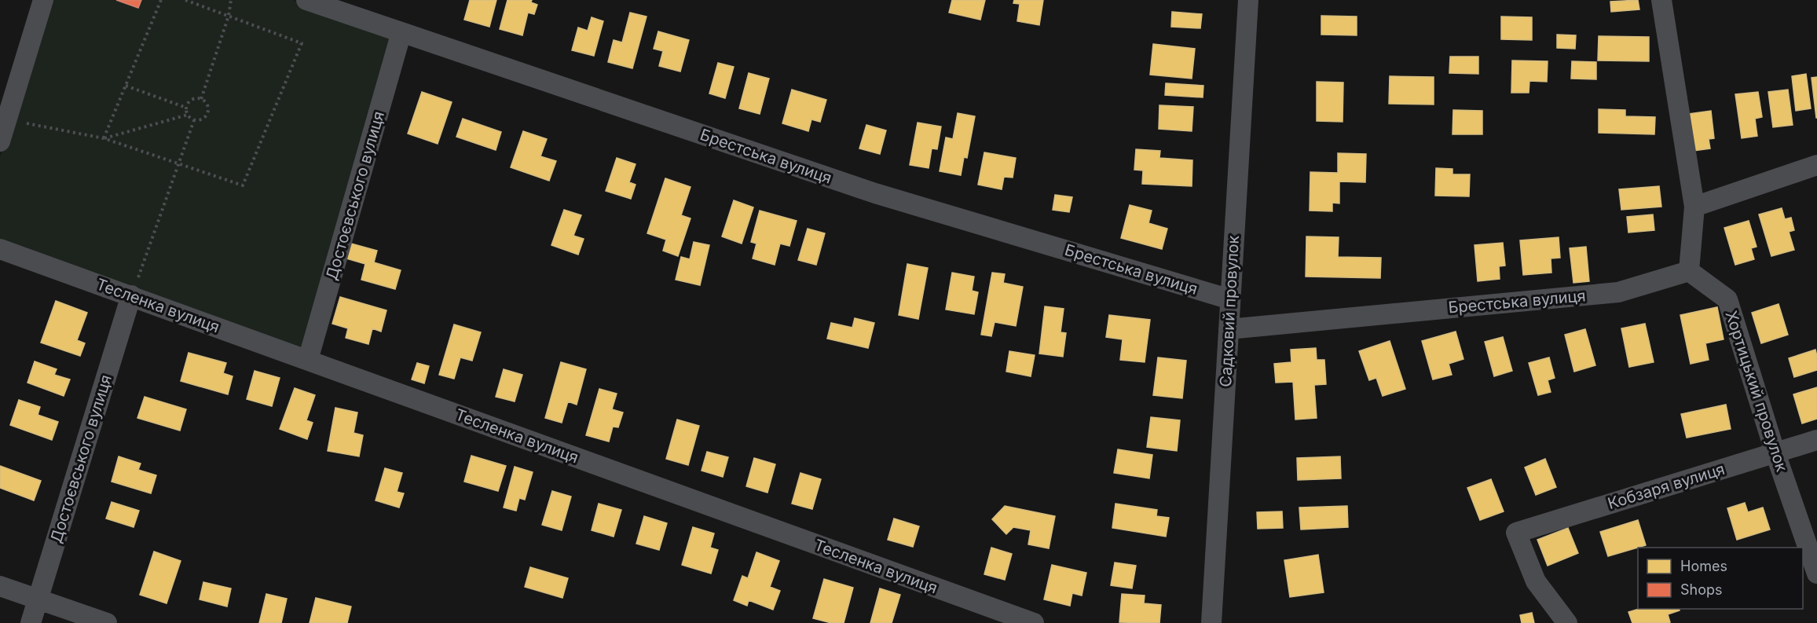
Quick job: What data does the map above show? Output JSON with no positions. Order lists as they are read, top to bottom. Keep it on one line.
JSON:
{"streets":{"street":["Брестська вулиця","Достоєвського вулиця","Тесленка вулиця","Садковий провулок","Хортицький провулок","Кобзаря вулиця"]},"crossings":[["Брестська вулиця","Достоєвського вулиця"],["Брестська вулиця","Садковий провулок"],["Брестська вулиця","Хортицький провулок"],["Достоєвського вулиця","Тесленка вулиця"],["Хортицький провулок","Кобзаря вулиця"]],"legend":["Homes","Shops"]}
